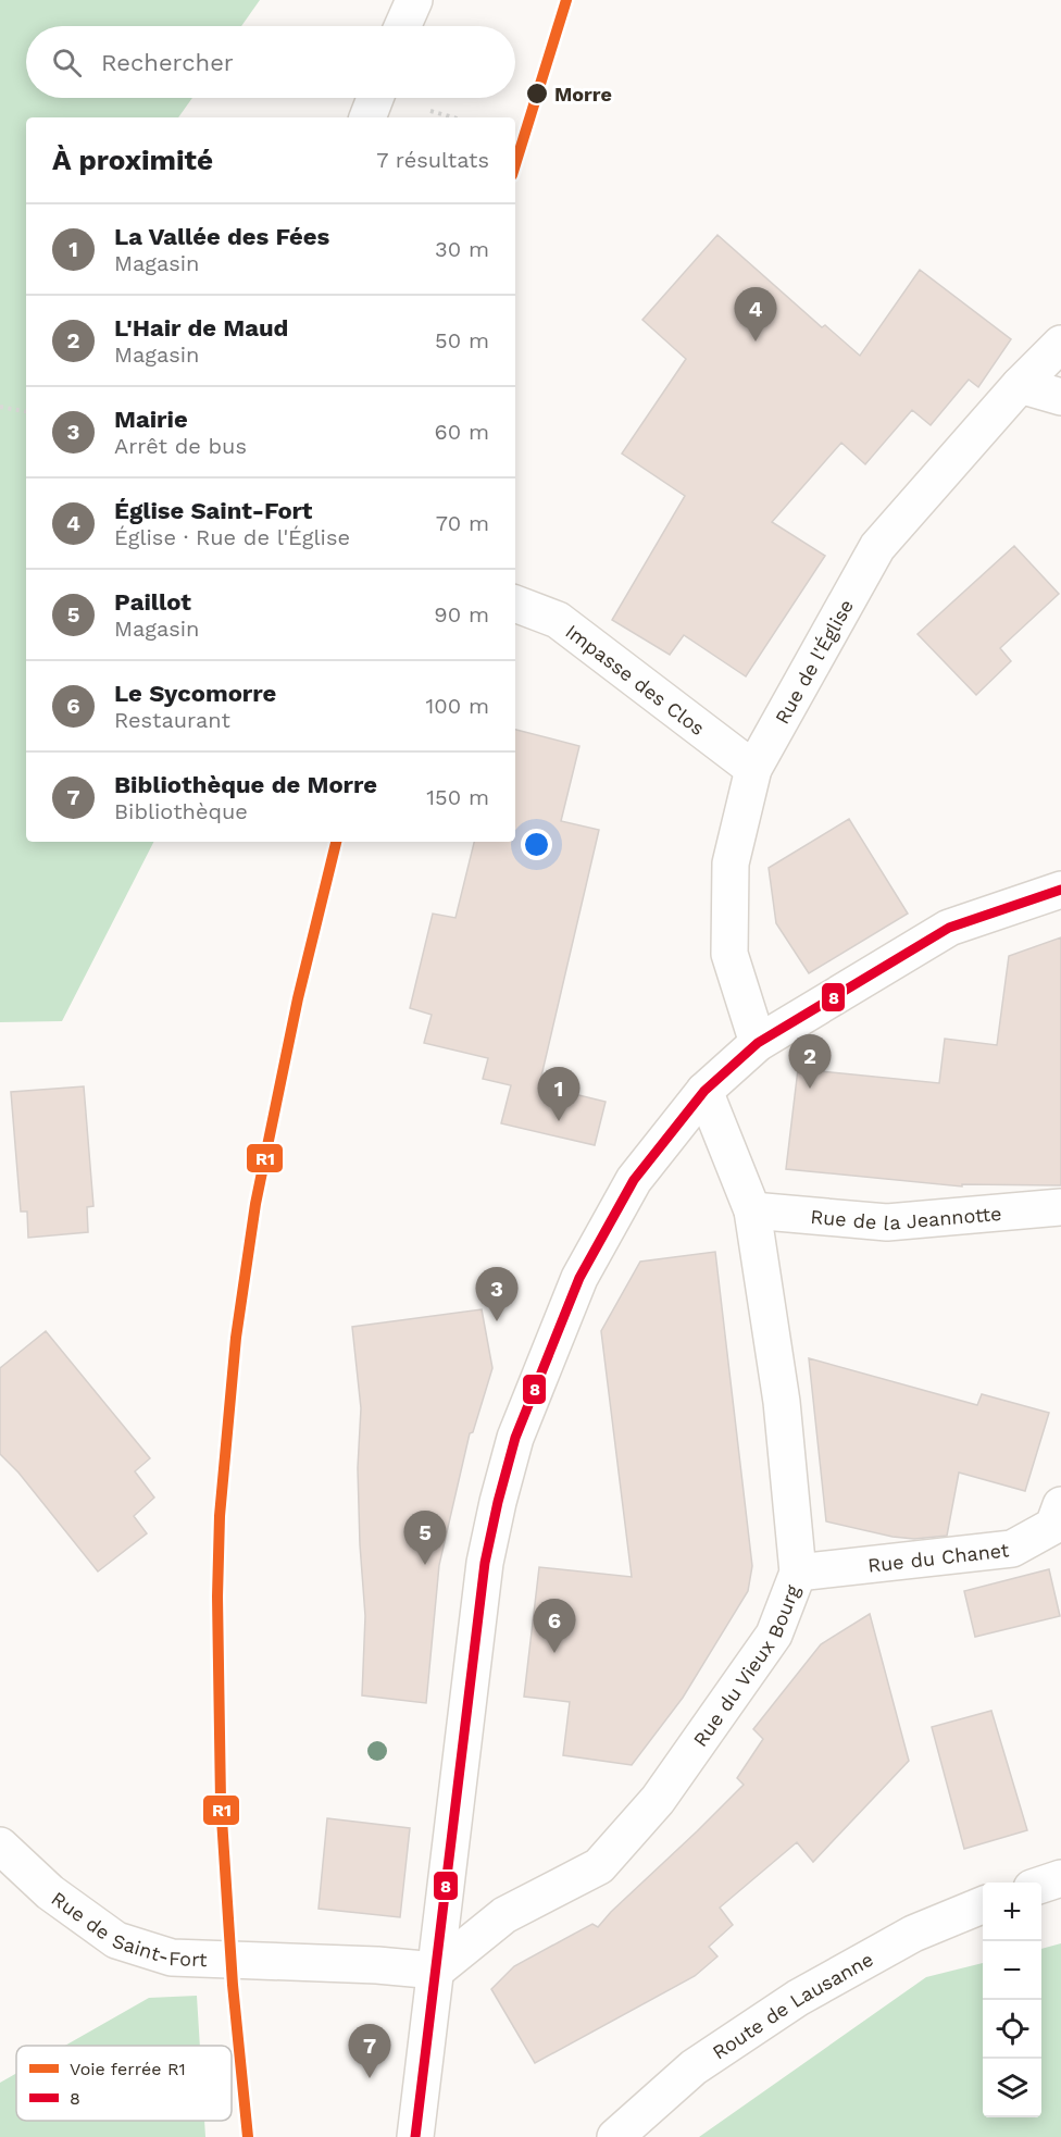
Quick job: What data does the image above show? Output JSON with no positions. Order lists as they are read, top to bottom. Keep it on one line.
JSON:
{"streets":{"street":["Rue de l'Église","Impasse des Clos","Rue de la Jeannotte","Rue du Chanet","Rue du Vieux Bourg","Rue de Saint-Fort","Route de Lausanne"]},"crossings":[["Rue de l'Église","Impasse des Clos"],["Rue de la Jeannotte","Rue du Vieux Bourg"],["Rue du Chanet","Rue du Vieux Bourg"],["Rue du Vieux Bourg","Rue de Saint-Fort"]],"places":["Morre"],"lines":["rail line R1","transit line 8"],"legend":["Voie ferrée R1","8"],"page":{"search":"Rechercher","heading":["À proximité","7 résultats"],"list":[{"mark":"1","name":"La Vallée des Fées","note":"Magasin","value":"30 m"},{"mark":"2","name":"L'Hair de Maud","note":"Magasin","value":"50 m"},{"mark":"3","name":"Mairie","note":"Arrêt de bus","value":"60 m"},{"mark":"4","name":"Église Saint-Fort","note":"Église · Rue de l'Église","value":"70 m"},{"mark":"5","name":"Paillot","note":"Magasin","value":"90 m"},{"mark":"6","name":"Le Sycomorre","note":"Restaurant","value":"100 m"},{"mark":"7","name":"Bibliothèque de Morre","note":"Bibliothèque","value":"150 m"}],"pins":["4","2","1","3","5","6","7"],"map_buttons":["+","−"]}}
